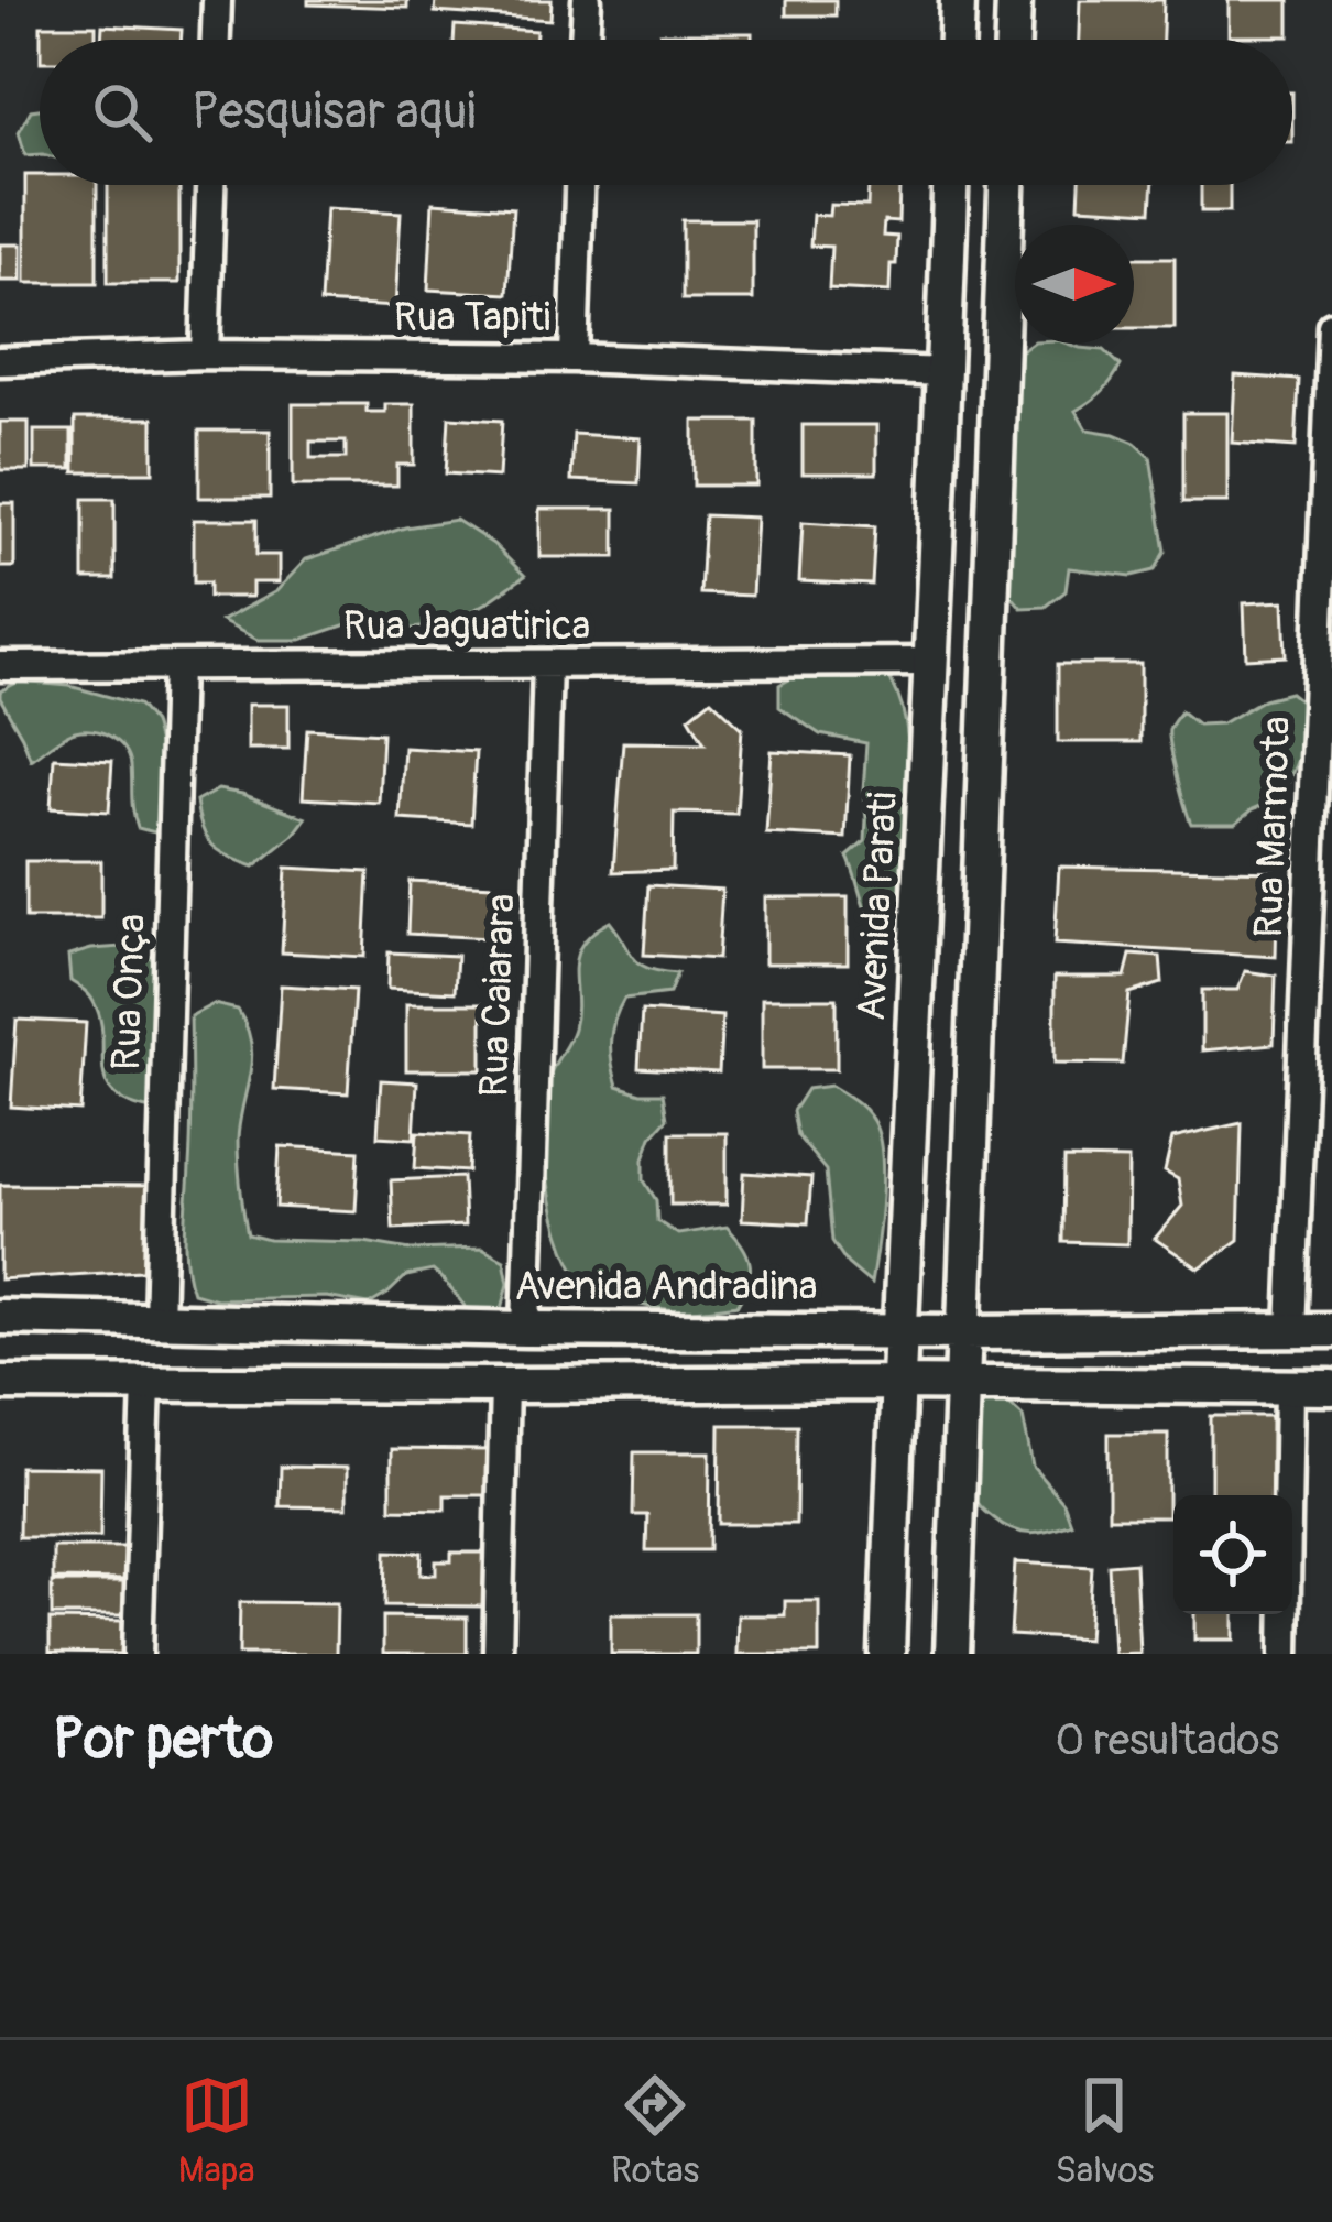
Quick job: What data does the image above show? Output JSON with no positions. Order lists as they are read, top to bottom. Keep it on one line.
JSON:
{"streets":{"street":["Rua Tapiti","Rua Jaguatirica","Rua Marmota","Avenida Parati","Rua Onça","Rua Caiarara","Avenida Andradina"]},"crossings":[["Rua Tapiti","Avenida Parati"],["Rua Jaguatirica","Avenida Parati"],["Rua Jaguatirica","Rua Onça"],["Rua Jaguatirica","Rua Caiarara"],["Rua Marmota","Avenida Andradina"],["Avenida Parati","Avenida Andradina"],["Rua Onça","Avenida Andradina"],["Rua Caiarara","Avenida Andradina"]],"north":"right","page":{"search":"Pesquisar aqui","heading":["Por perto","0 resultados"],"nav":["Mapa","Rotas","Salvos"]}}
